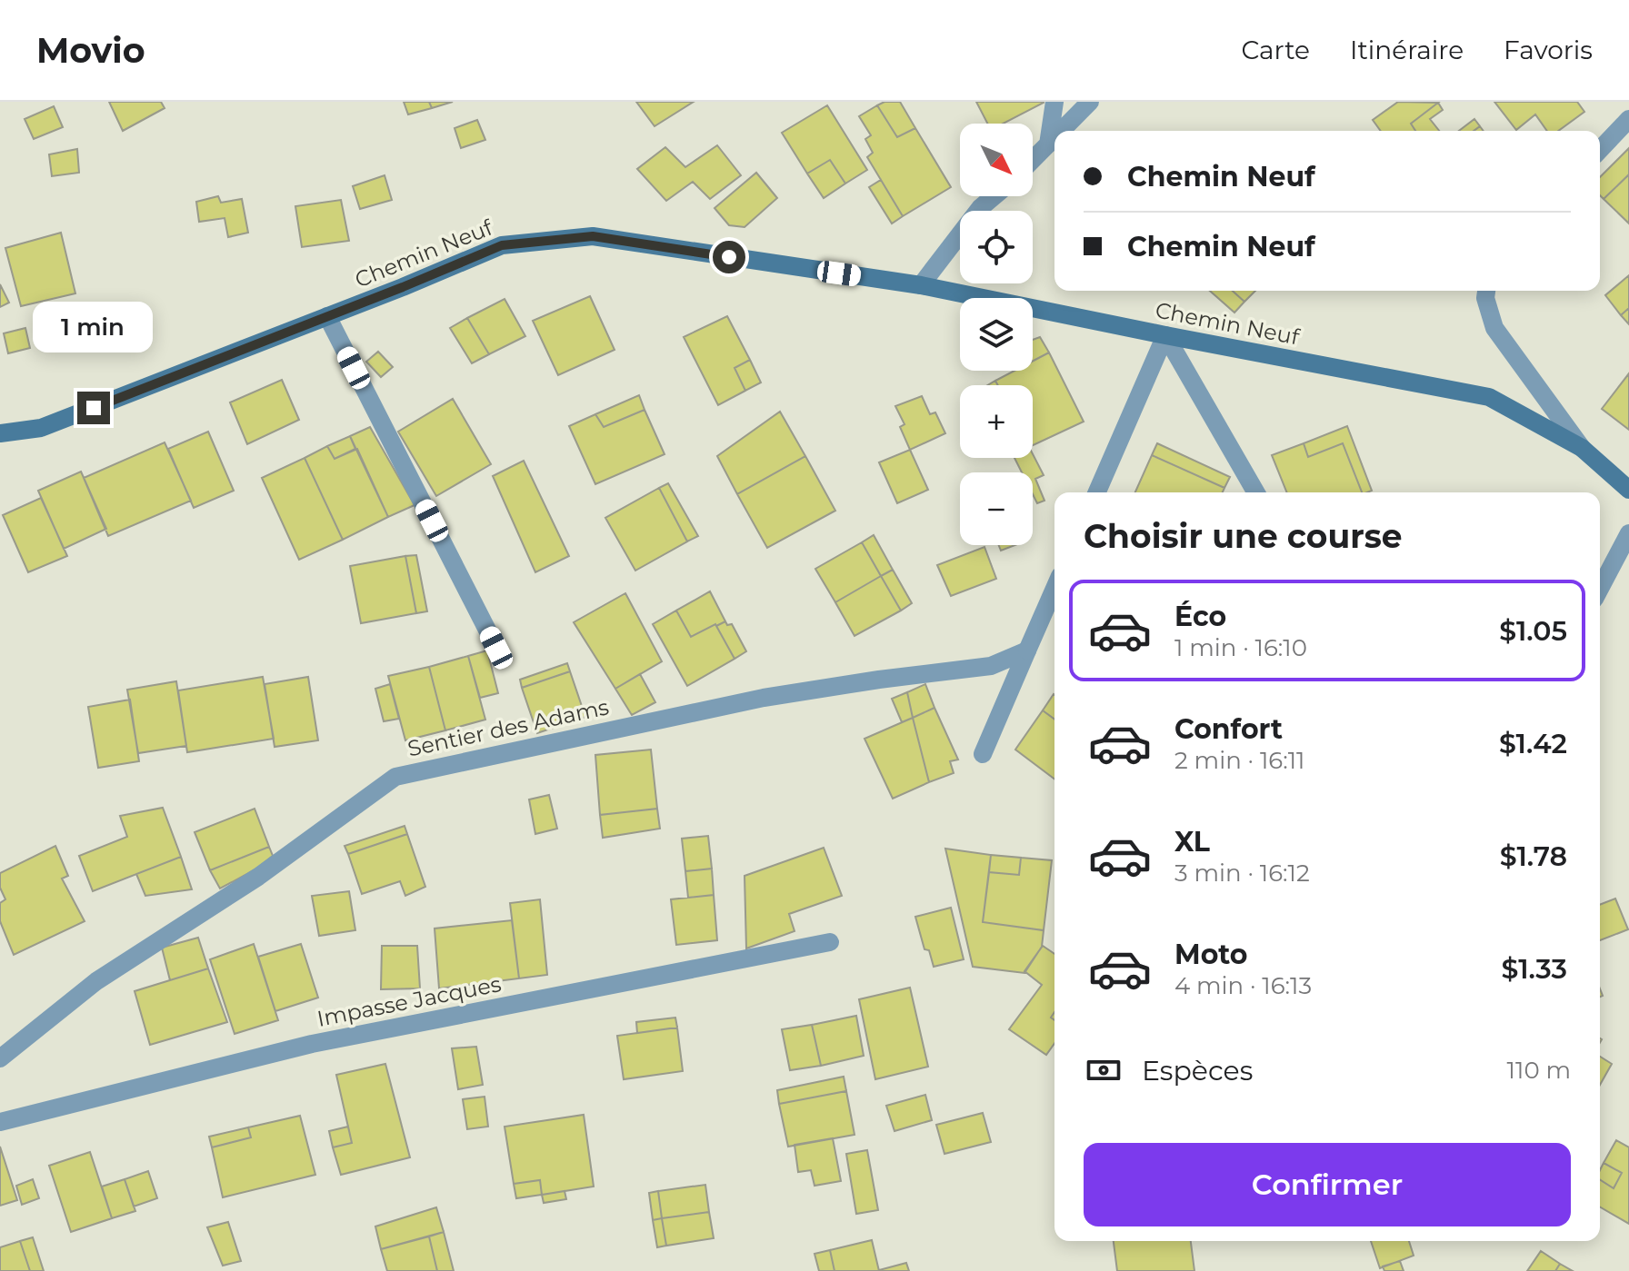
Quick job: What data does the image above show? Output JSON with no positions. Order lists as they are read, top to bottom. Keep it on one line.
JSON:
{"streets":{"street":["Chemin Neuf","Sentier des Adams","Impasse Jacques"]},"north":"bottom right","page":{"header":"Movio","nav":["Carte","Itinéraire","Favoris"],"map_buttons":["+","−"],"banner":["Chemin Neuf","Chemin Neuf"],"bubble":"1 min","heading":"Choisir une course","list":[{"name":"Éco","note":"1 min · 16:10","value":"$1.05"},{"name":"Confort","note":"2 min · 16:11","value":"$1.42"},{"name":"XL","note":"3 min · 16:12","value":"$1.78"},{"name":"Moto","note":"4 min · 16:13","value":"$1.33"}],"pay":["Espèces","110 m"],"buttons":"Confirmer"}}
